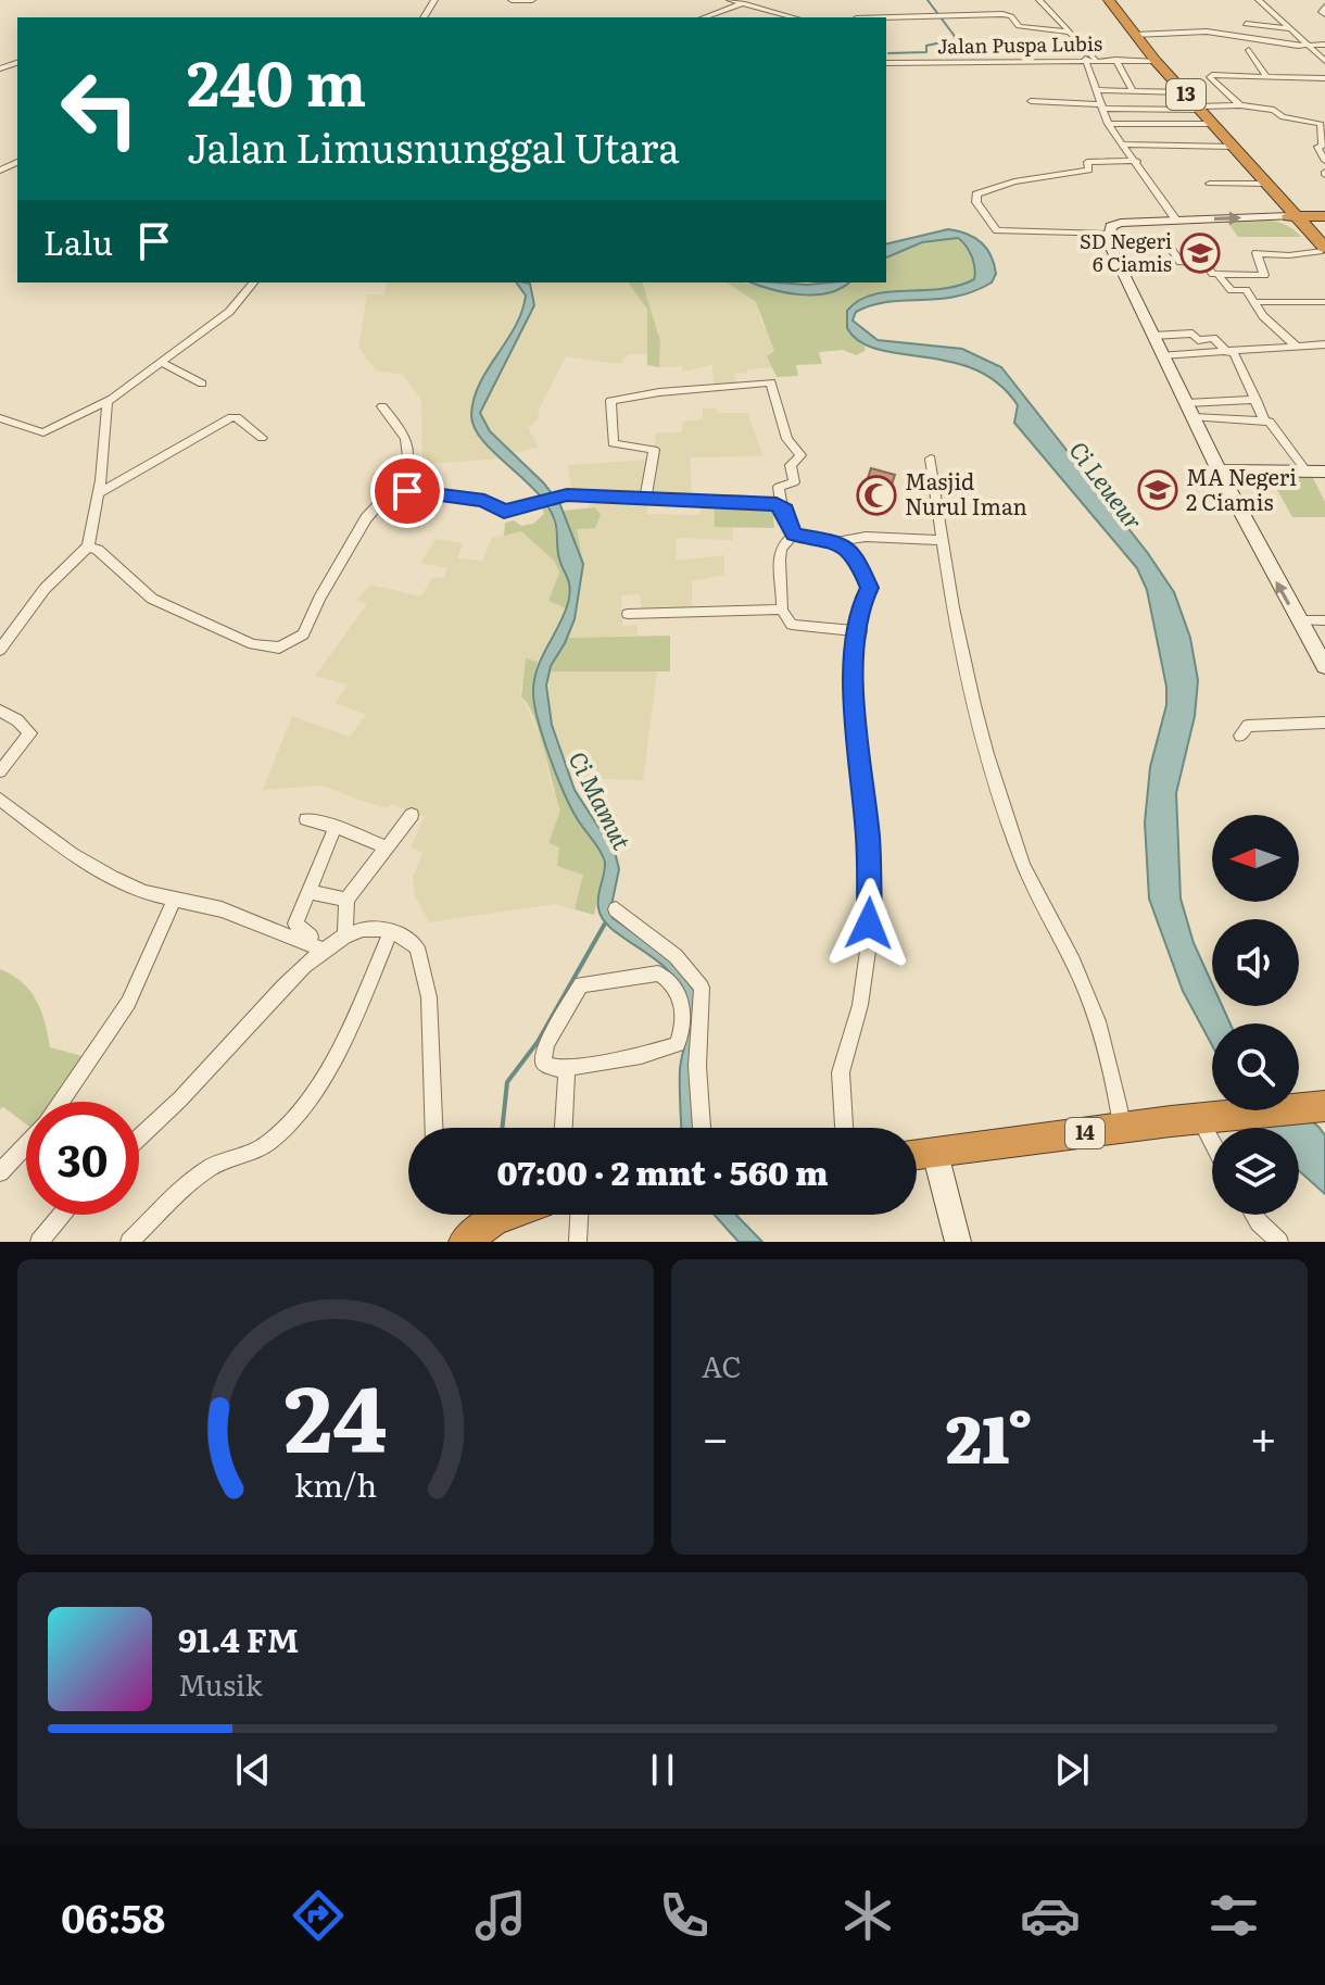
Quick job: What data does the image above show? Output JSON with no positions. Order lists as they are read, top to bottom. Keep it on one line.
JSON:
{"streets":{"highway":["13","14"],"street":["Jalan Puspa Lubis"]},"crossings":[["Jalan Puspa Lubis","13"]],"water":["Ci Leueur","Ci Mamut"],"places":{"school or university":["SD Negeri 6 Ciamis","MA Negeri 2 Ciamis"],"mosque":["Masjid Nurul Iman"]},"north":"left","page":{"turn":["240 m","Jalan Limusnunggal Utara"],"then":"Lalu","limit":"30","trip":"07:00 · 2 mnt · 560 m","tile":"AC","heat":["−","21°","+"],"song":["91.4 FM","Musik"],"tabs":"06:58","gauge":["24","km/h"]}}
